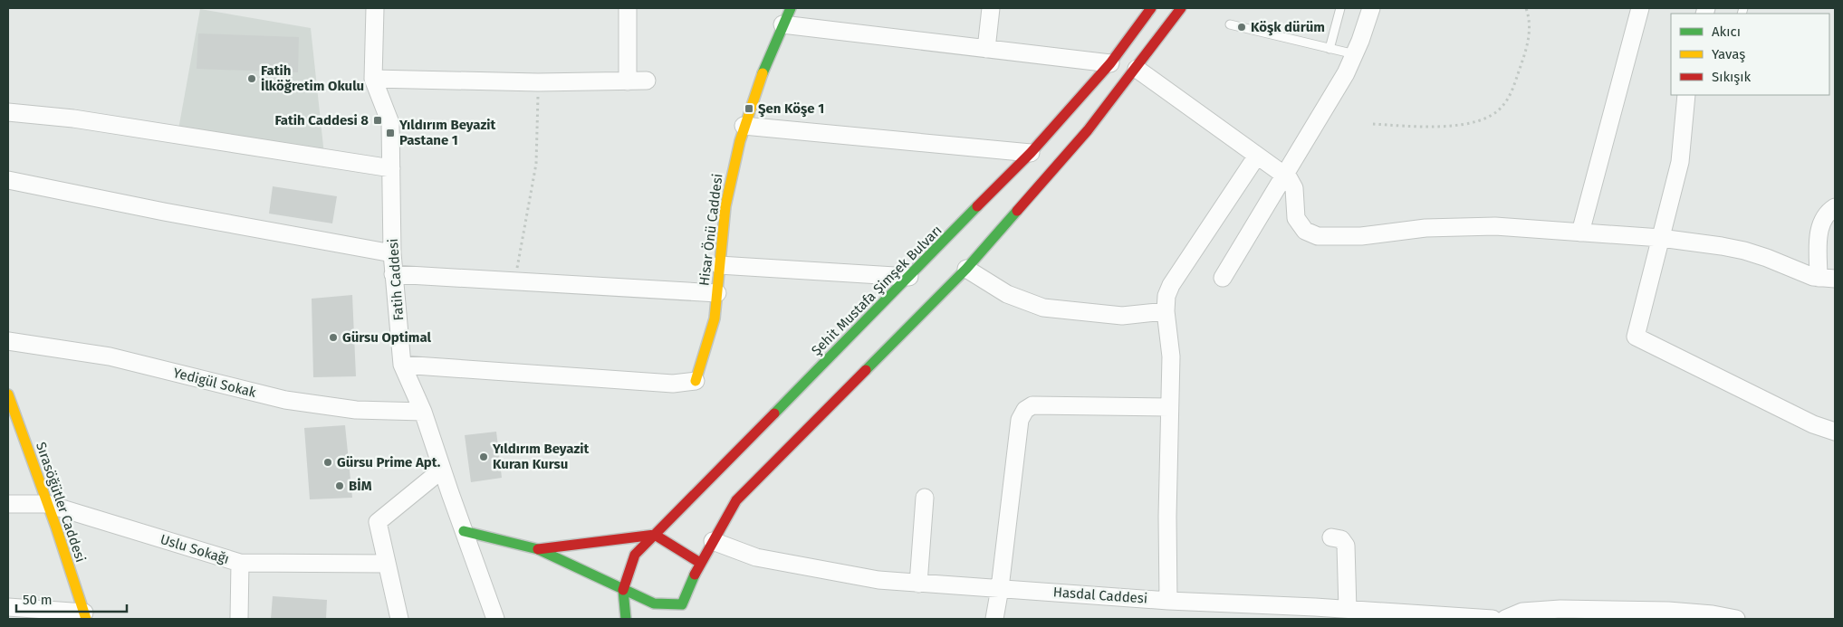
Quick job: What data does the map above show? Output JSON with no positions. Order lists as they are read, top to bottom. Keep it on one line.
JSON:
{"streets":{"main road":["Hisar Önü Caddesi","Şehit Mustafa Şimşek Bulvarı","Sırasöğütler Caddesi"],"street":["Fatih Caddesi","Yedigül Sokak","Uslu Sokağı","Hasdal Caddesi"]},"crossings":[["Fatih Caddesi","Yedigül Sokak"],["Sırasöğütler Caddesi","Uslu Sokağı"]],"places":{"other":["Köşk dürüm","Fatih İlköğretim Okulu","Gürsu Optimal","Yıldırım Beyazit Kuran Kursu","Gürsu Prime Apt.","BİM"],"transit":["Şen Köşe 1","Fatih Caddesi 8","Yıldırım Beyazit Pastane 1"]},"legend":["Akıcı","Yavaş","Sıkışık"],"scale_bar":"50 m"}
